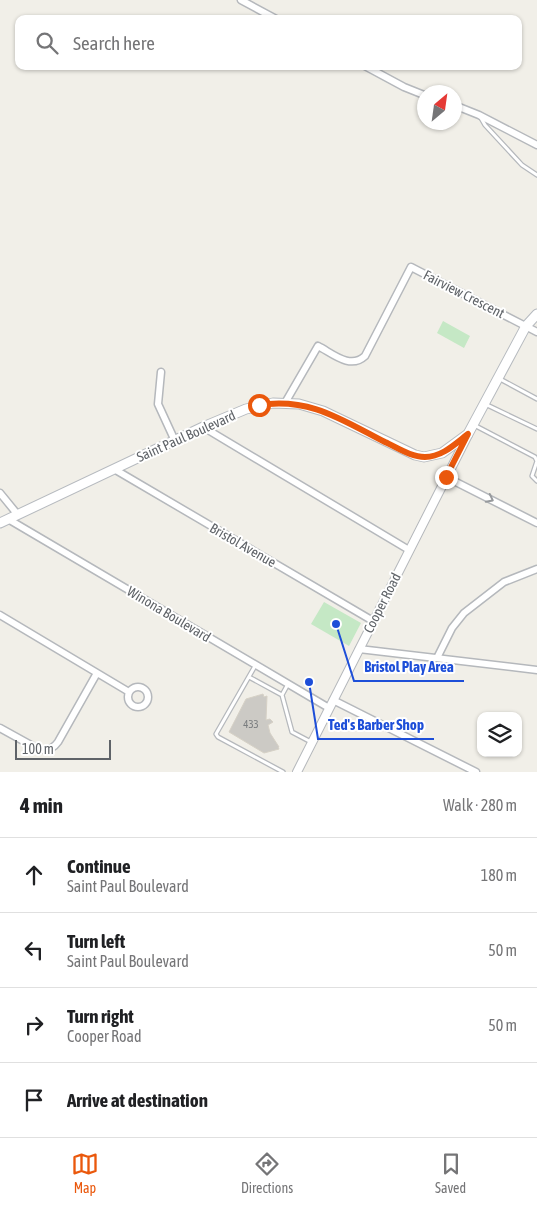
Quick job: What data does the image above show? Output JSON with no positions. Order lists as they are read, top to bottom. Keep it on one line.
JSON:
{"streets":{"main road":["Saint Paul Boulevard"],"street":["Fairview Crescent","Bristol Avenue","Cooper Road","Winona Boulevard"]},"crossings":[["Fairview Crescent","Saint Paul Boulevard"],["Saint Paul Boulevard","Bristol Avenue"],["Saint Paul Boulevard","Cooper Road"],["Saint Paul Boulevard","Winona Boulevard"],["Bristol Avenue","Cooper Road"],["Cooper Road","Winona Boulevard"]],"places":["Bristol Play Area","Ted's Barber Shop"],"house_numbers":["433"],"scale_bar":"100 m","north":"top right","page":{"search":"Search here","scale":"100 m","heading":["4 min","Walk · 280 m"],"list":[["Continue","Saint Paul Boulevard","180 m"],["Turn left","Saint Paul Boulevard","50 m"],["Turn right","Cooper Road","50 m"],"Arrive at destination"],"nav":["Map","Directions","Saved"]}}
